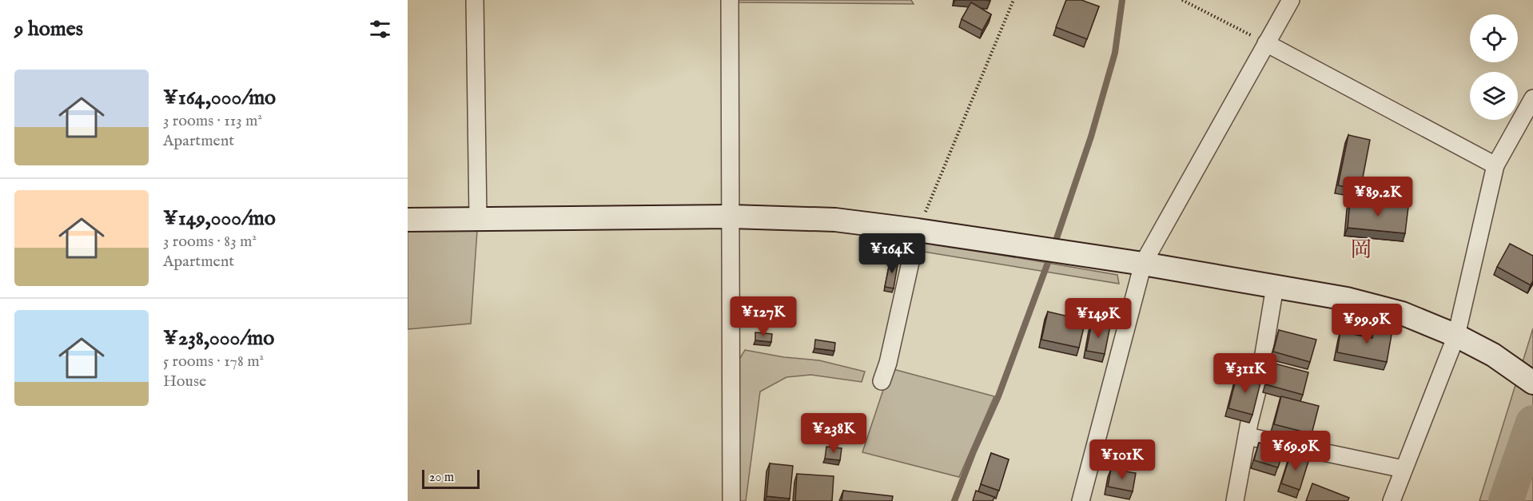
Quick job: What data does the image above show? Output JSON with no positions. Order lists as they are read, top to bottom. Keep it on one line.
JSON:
{"districts":["岡"],"scale_bar":"20 m","page":{"heading":"9 homes","list":[{"name":"¥164,000/mo","note":"3 rooms · 113 m² · Apartment"},{"name":"¥149,000/mo","note":"3 rooms · 83 m² · Apartment"},{"name":"¥238,000/mo","note":"5 rooms · 178 m² · House"}],"price":["¥89.2K","¥164K","¥127K","¥149K","¥99.9K","¥311K","¥238K","¥69.9K","¥101K"],"scale":"20 m"}}
